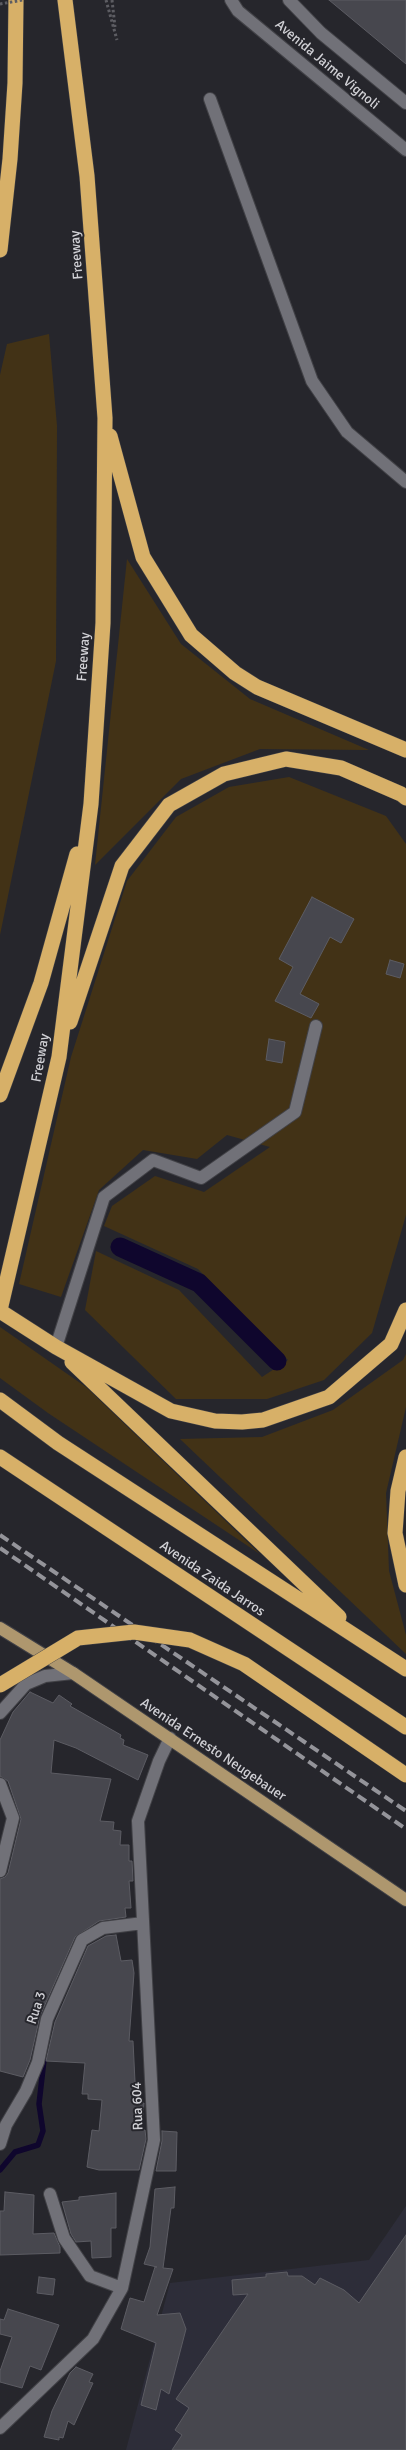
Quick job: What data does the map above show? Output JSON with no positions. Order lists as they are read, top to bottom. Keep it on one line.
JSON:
{"streets":{"highway":["Freeway","Avenida Zaida Jarros"],"main road":["Avenida Ernesto Neugebauer"],"street":["Avenida Jaime Vignoli","Rua 3","Rua 604"]},"crossings":[["Avenida Ernesto Neugebauer","Rua 604"],["Rua 3","Rua 604"]]}
